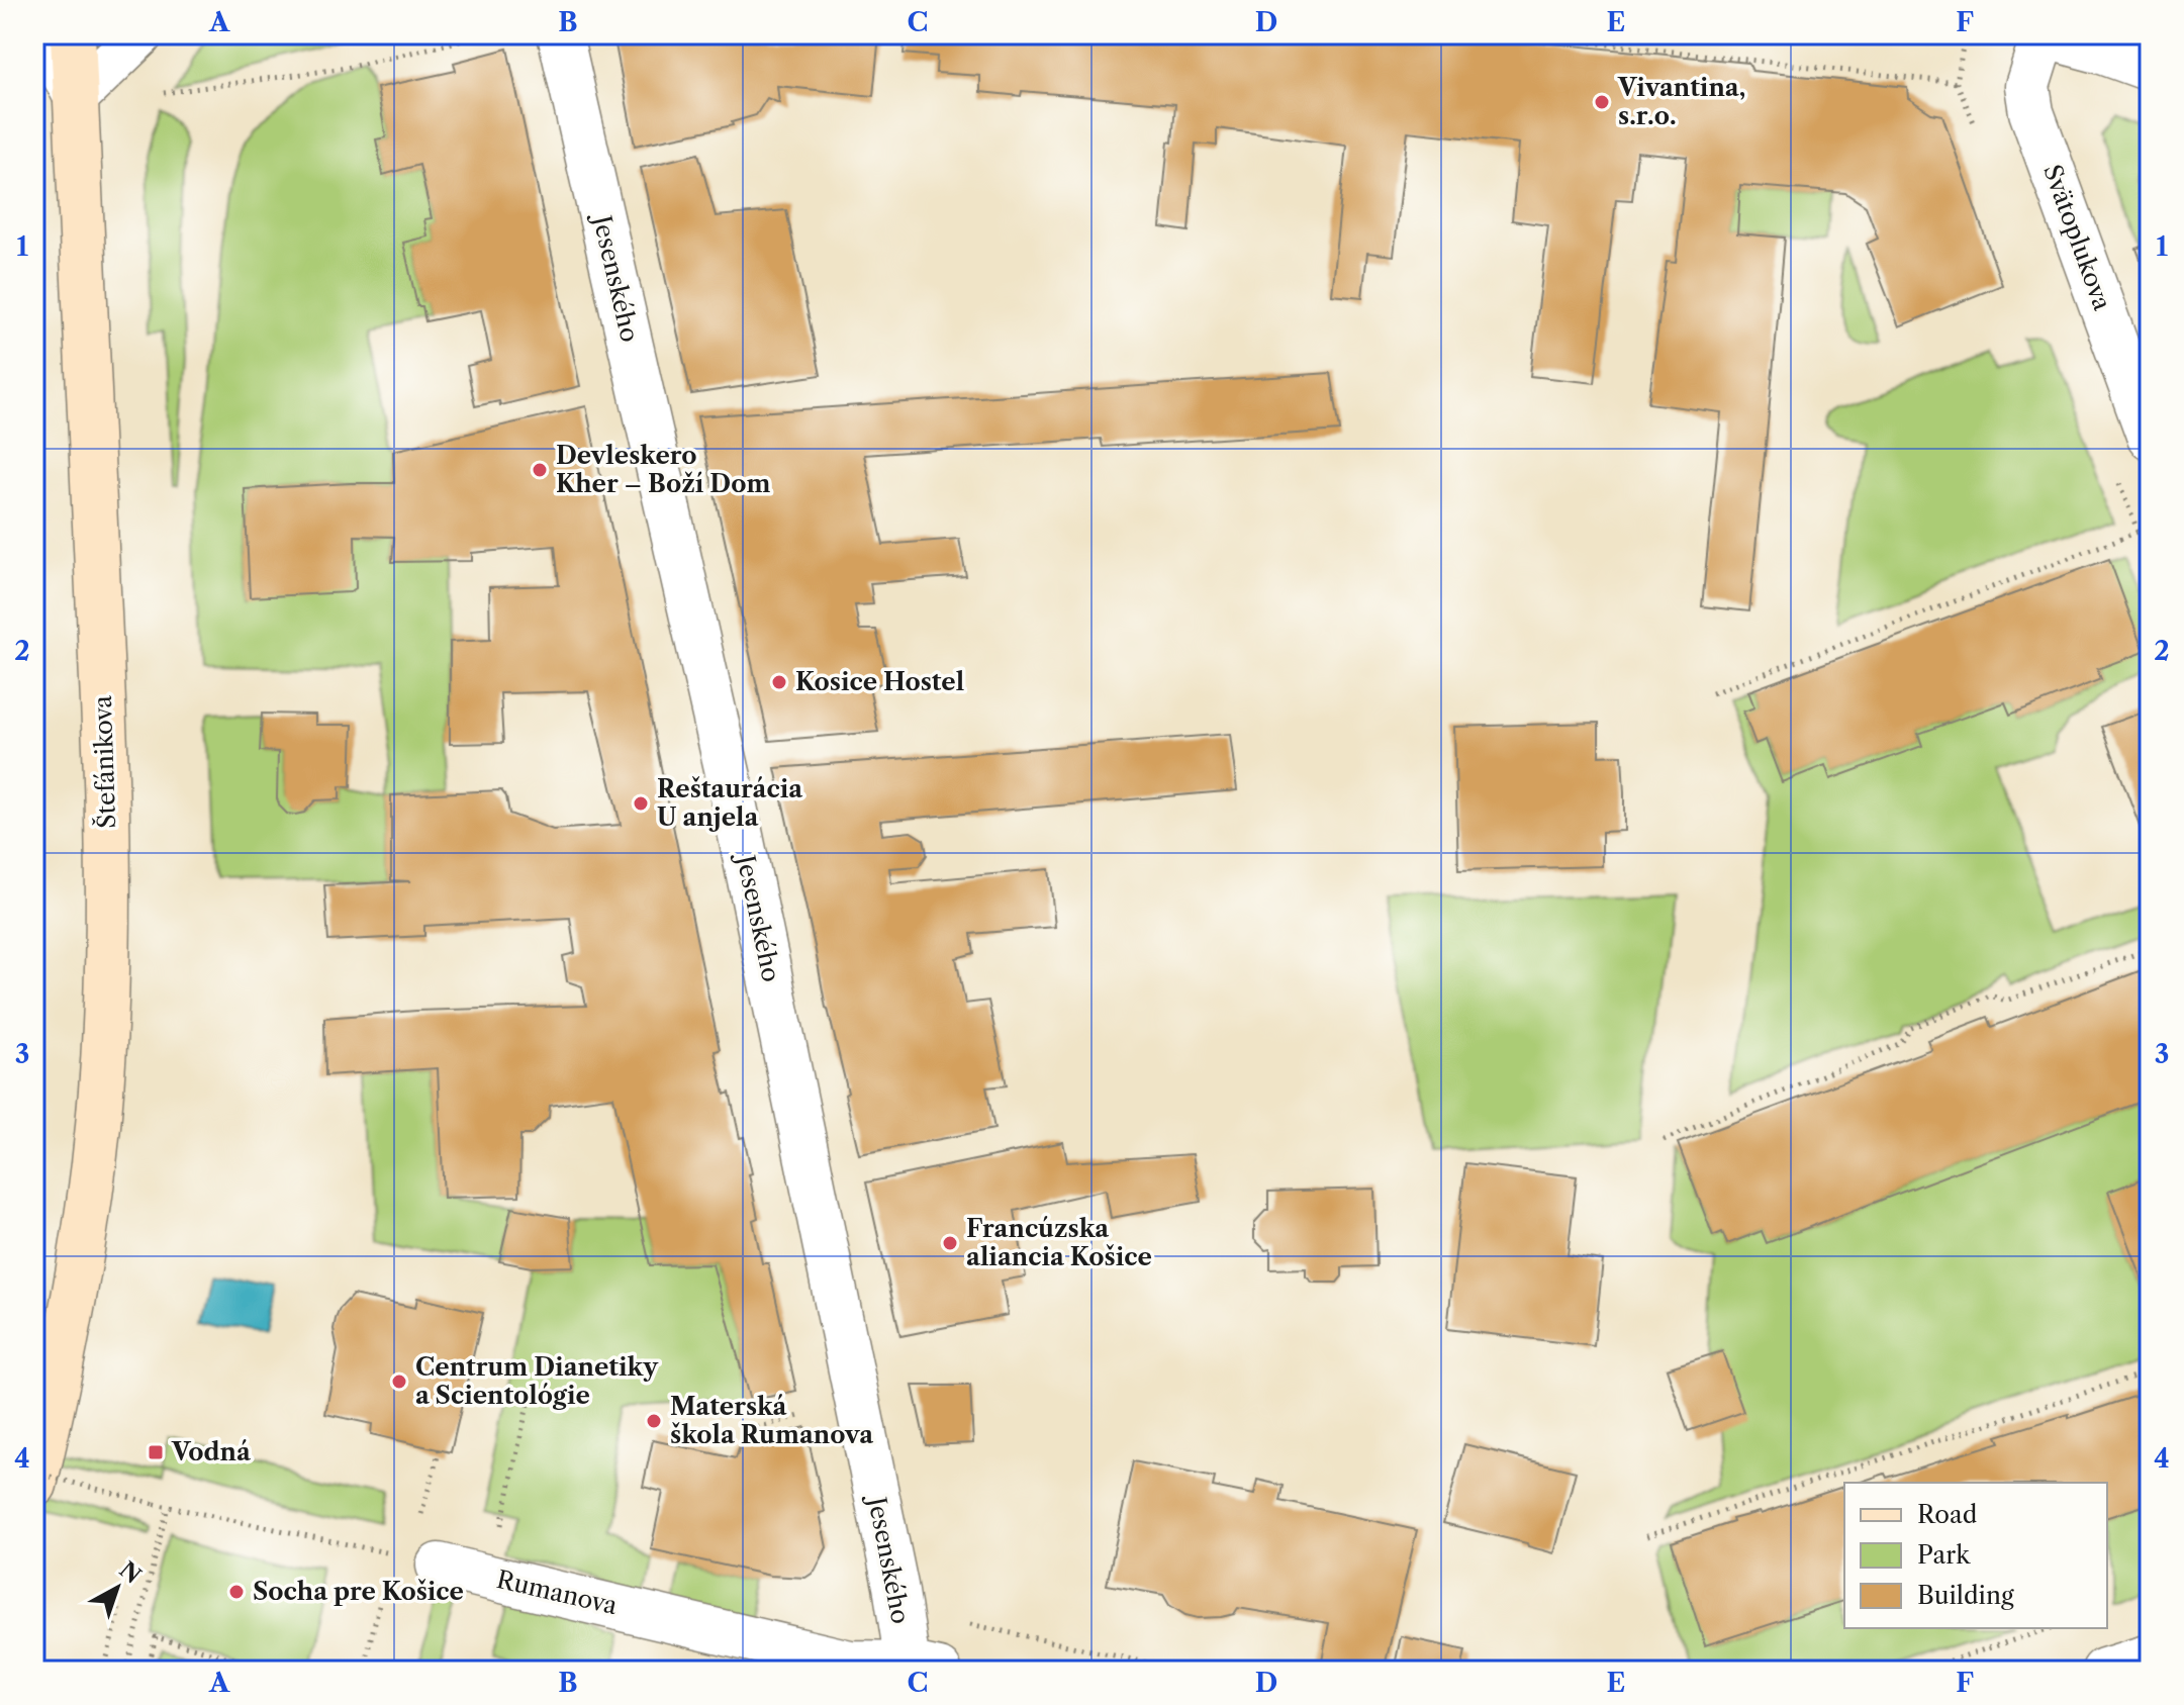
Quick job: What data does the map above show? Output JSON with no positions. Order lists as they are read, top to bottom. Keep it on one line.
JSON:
{"streets":{"street":["Svätoplukova","Jesenského","Štefánikova","Rumanova"]},"crossings":[["Jesenského","Rumanova"]],"places":{"other":["Vivantina, s.r.o.","Devleskero Kher – Boží Dom","Kosice Hostel","Reštaurácia U anjela","Francúzska aliancia Košice","Centrum Dianetiky a Scientológie","Materská škola Rumanova","Socha pre Košice"],"transit":["Vodná"]},"legend":["Road","Park","Building"],"north":"top right","grid":{"columns":["A","B","C","D","E","F"],"rows":["1","2","3","4"]}}
